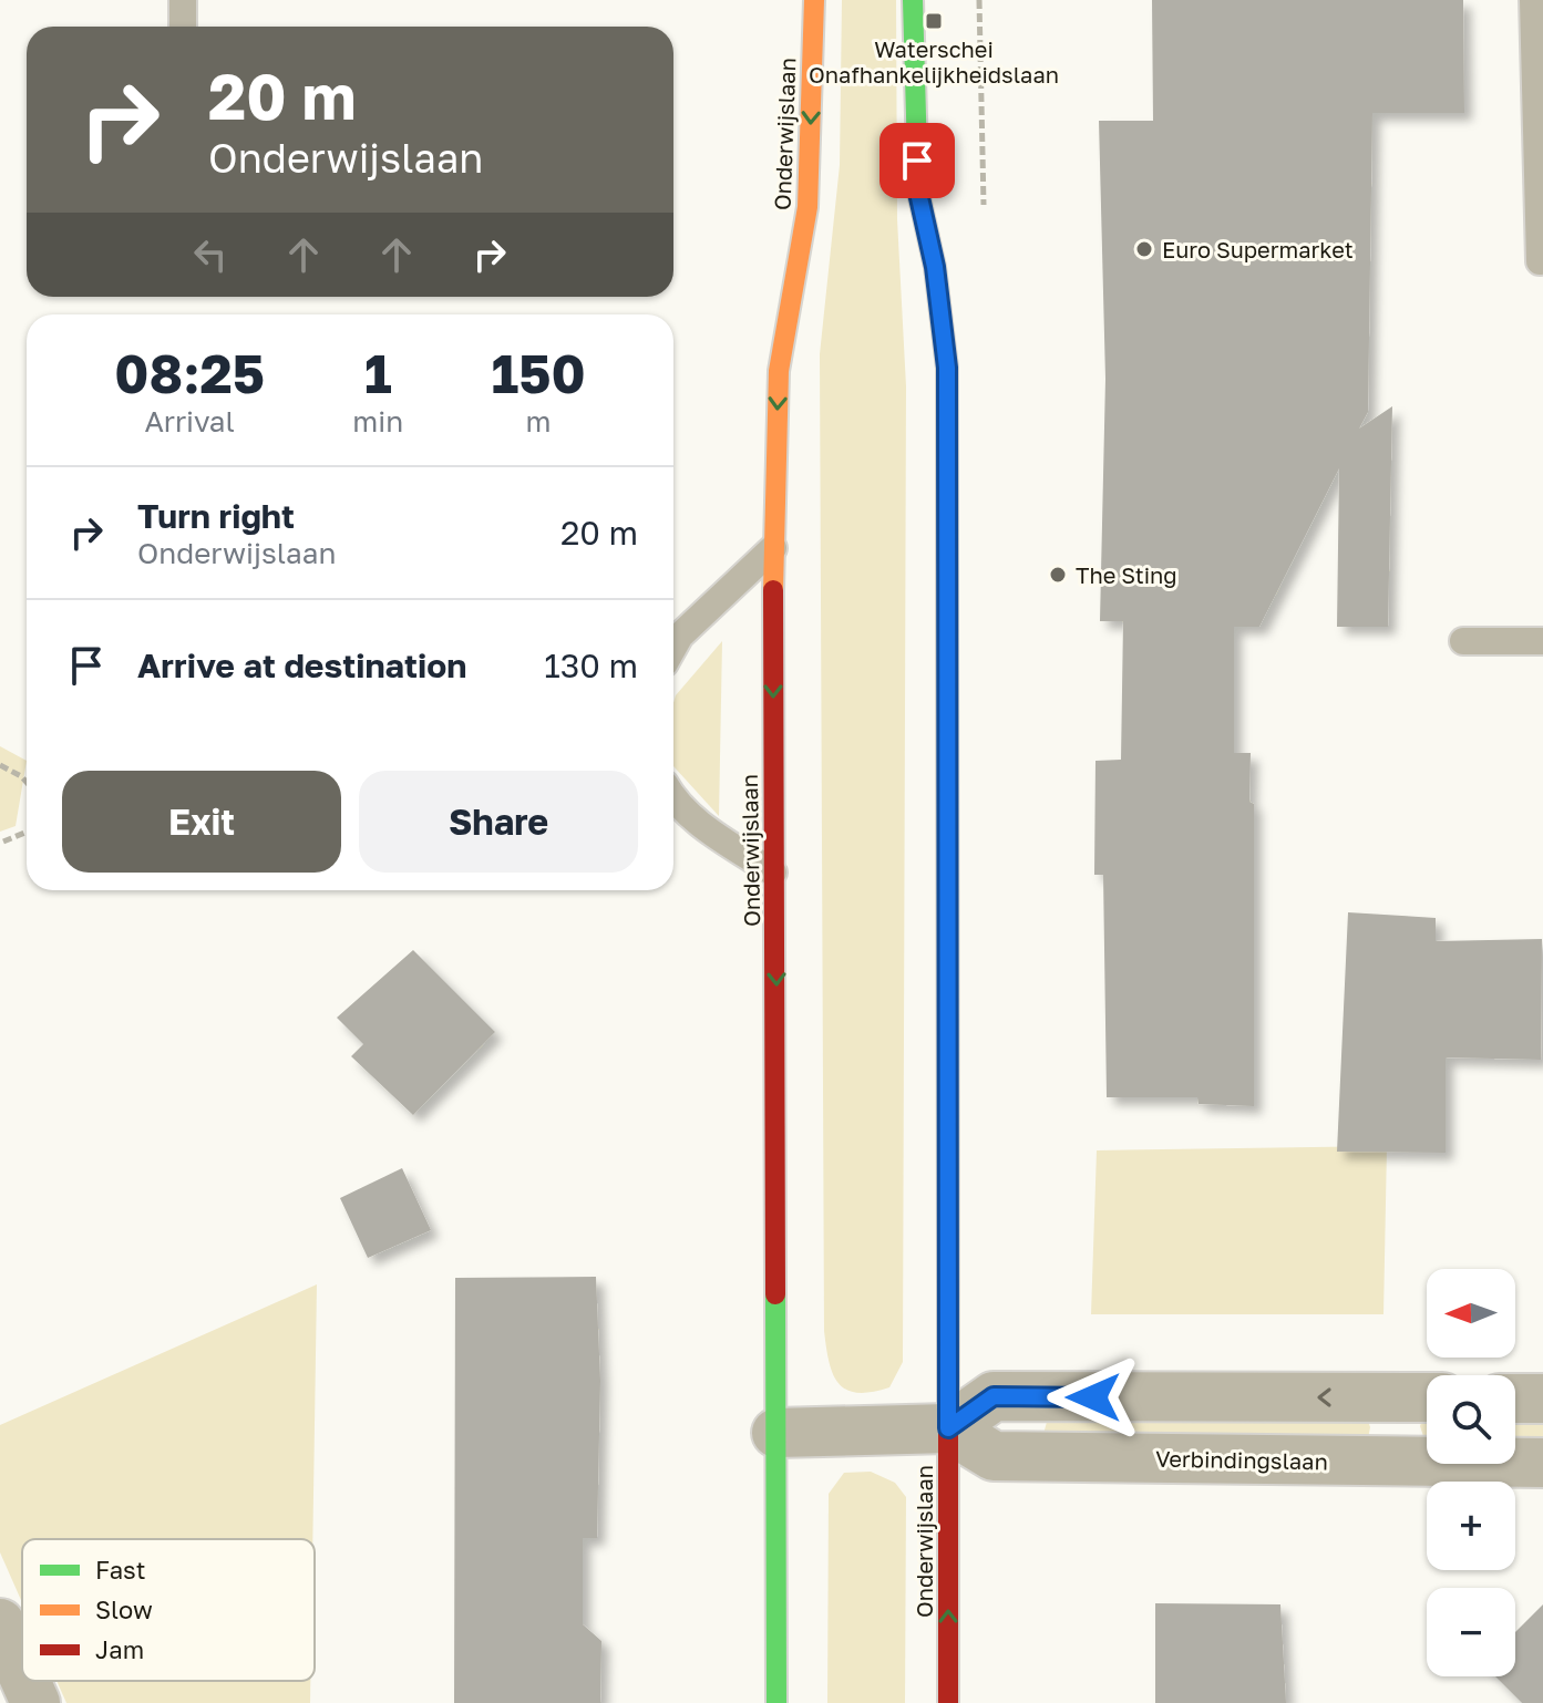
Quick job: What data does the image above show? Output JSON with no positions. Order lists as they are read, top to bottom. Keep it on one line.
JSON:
{"streets":{"main road":["Onderwijslaan"],"street":["Verbindingslaan"]},"crossings":[["Onderwijslaan","Verbindingslaan"]],"places":{"transit":["Waterschei Onafhankelijkheidslaan"],"other":["Euro Supermarket","The Sting"]},"legend":["Fast","Slow","Jam"],"north":"left","page":{"turn":["20 m","Onderwijslaan"],"eta":["08:25","Arrival","1","min","150","m"],"list":[{"name":"Turn right","note":"Onderwijslaan","value":"20 m"},{"name":"Arrive at destination","value":"130 m"}],"buttons":["Exit","Share"],"map_buttons":["+","−"]}}
